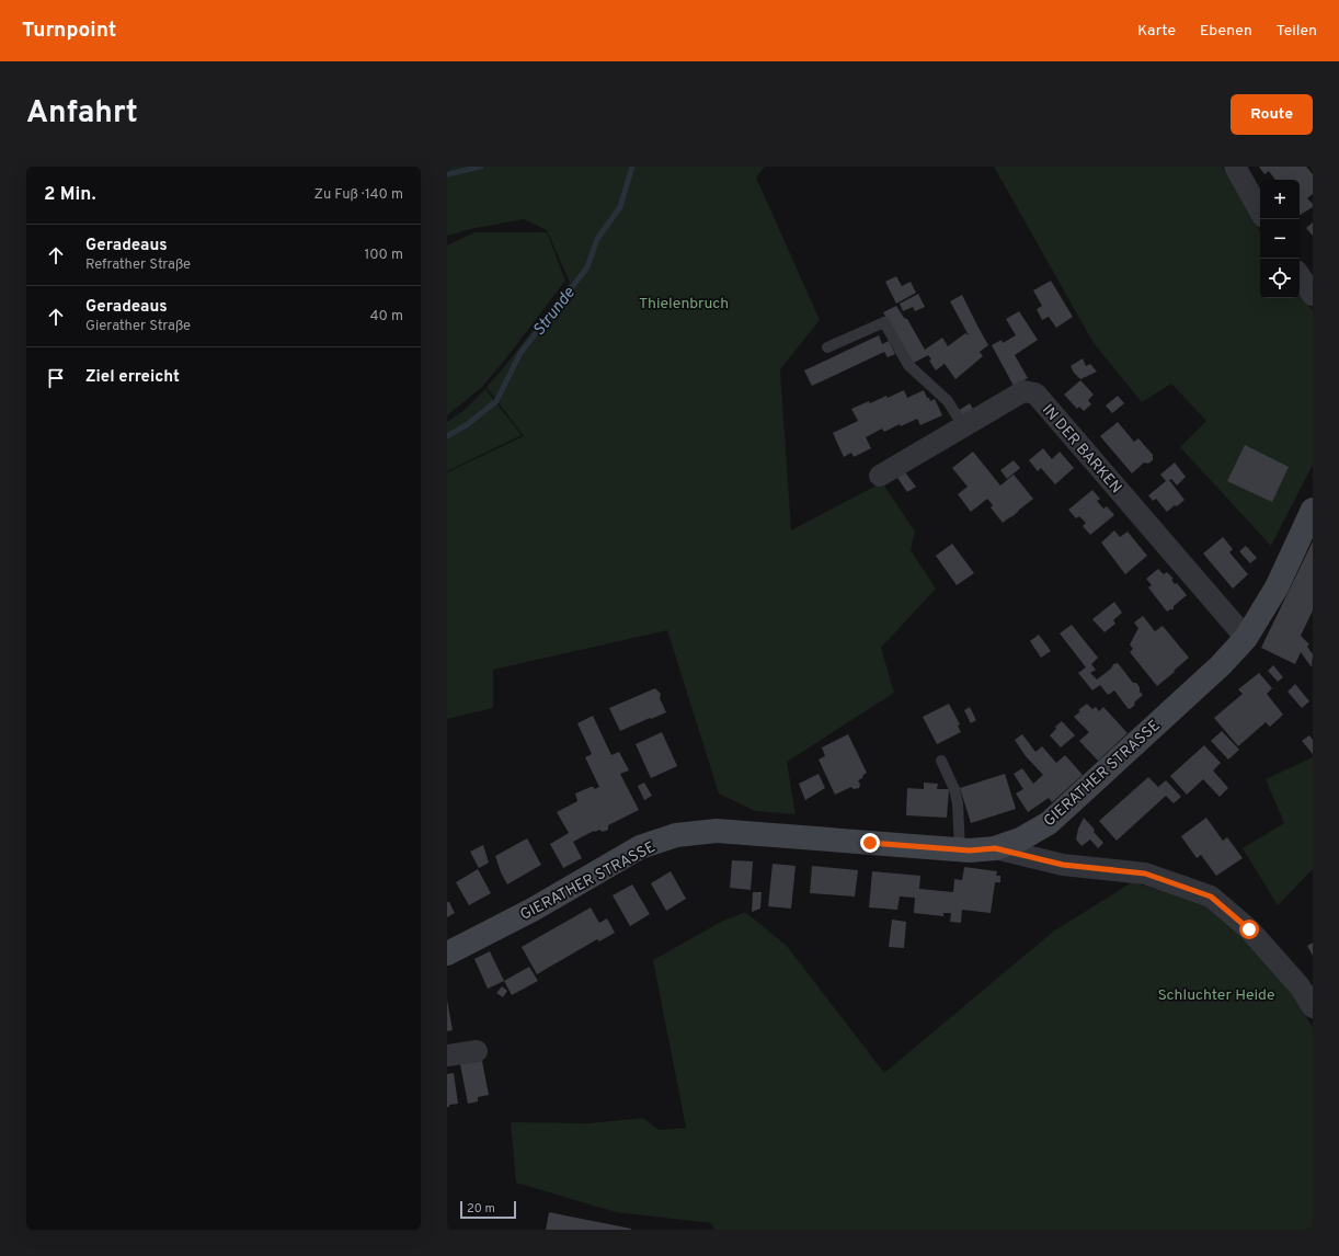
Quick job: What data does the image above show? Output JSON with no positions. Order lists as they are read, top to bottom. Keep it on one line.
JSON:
{"streets":{"street":["IN DER BARKEN","GIERATHER STRASSE"]},"crossings":[["IN DER BARKEN","GIERATHER STRASSE"]],"water":["Strunde"],"parks":["Thielenbruch","Schluchter Heide"],"scale_bar":"20 m","page":{"header":"Turnpoint","nav":["Karte","Ebenen","Teilen"],"title":"Anfahrt","buttons":"Route","heading":["2 Min.","Zu Fuß · 140 m"],"map_buttons":["+","−"],"list":[["Geradeaus","Refrather Straße","100 m"],["Geradeaus","Gierather Straße","40 m"],"Ziel erreicht"],"scale":"20 m"}}
